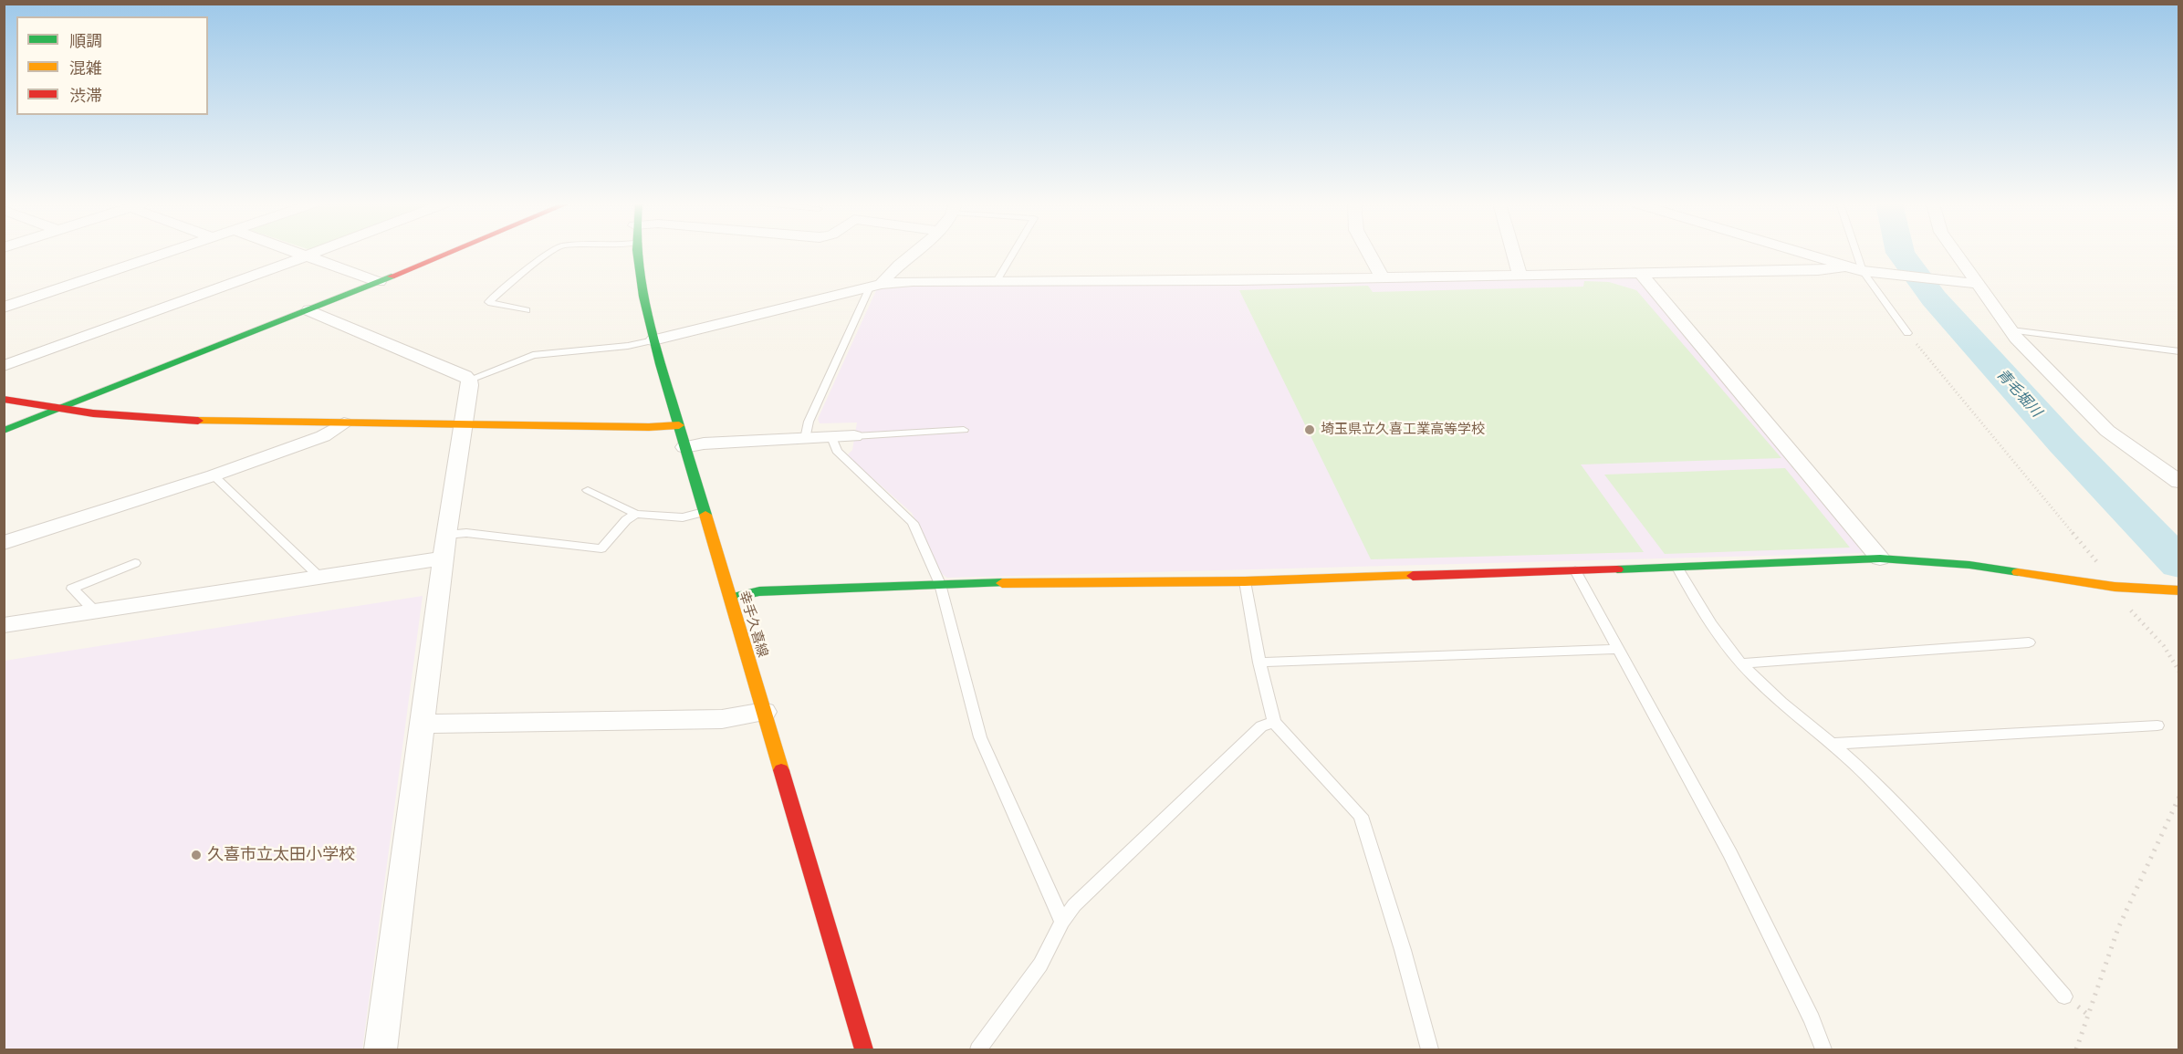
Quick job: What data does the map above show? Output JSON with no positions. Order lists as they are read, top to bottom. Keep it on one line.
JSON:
{"streets":{"street":["幸手久喜線"]},"water":["青毛堀川"],"places":["埼玉県立久喜工業高等学校","久喜市立太田小学校"],"legend":["順調","混雑","渋滞"]}
